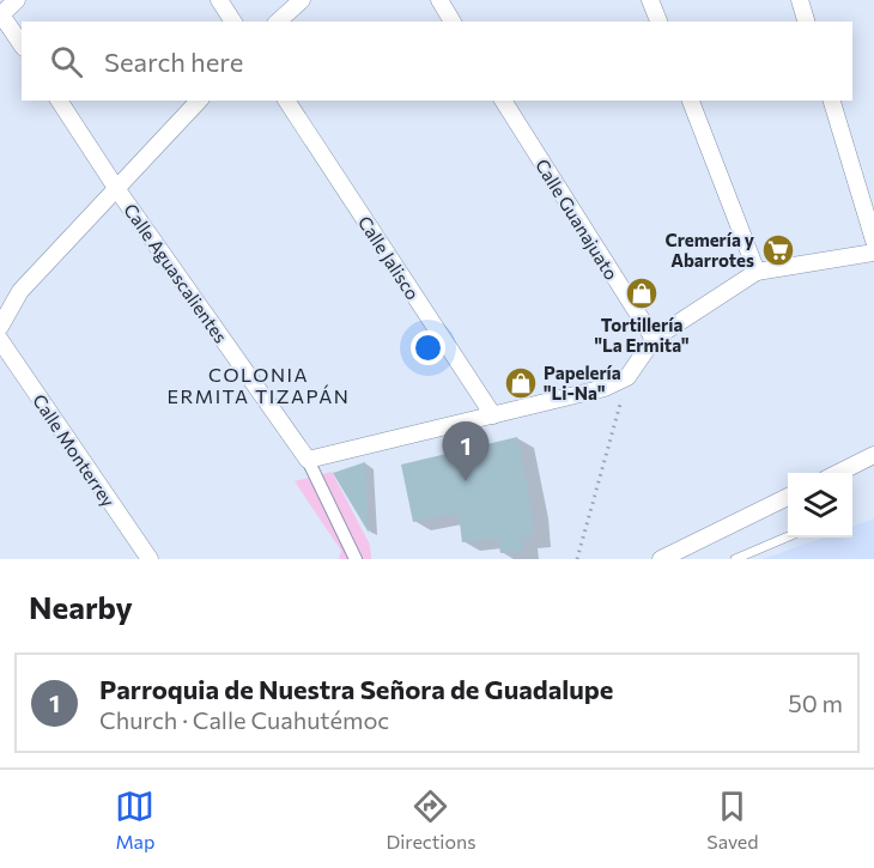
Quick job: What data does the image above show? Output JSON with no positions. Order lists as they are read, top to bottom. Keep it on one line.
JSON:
{"streets":{"street":["Calle Guanajuato","Calle Jalisco","Calle Aguascalientes","Calle Monterrey"]},"districts":["COLONIA ERMITA TIZAPÁN"],"places":{"supermarket":["Cremería y Abarrotes"],"shop":["Tortillería \"La Ermita\"","Papelería \"Li-Na\""]},"page":{"search":"Search here","pins":"1","heading":"Nearby","list":[{"mark":"1","name":"Parroquia de Nuestra Señora de Guadalupe","note":"Church · Calle Cuahutémoc","value":"50 m"}],"nav":["Map","Directions","Saved"]}}
